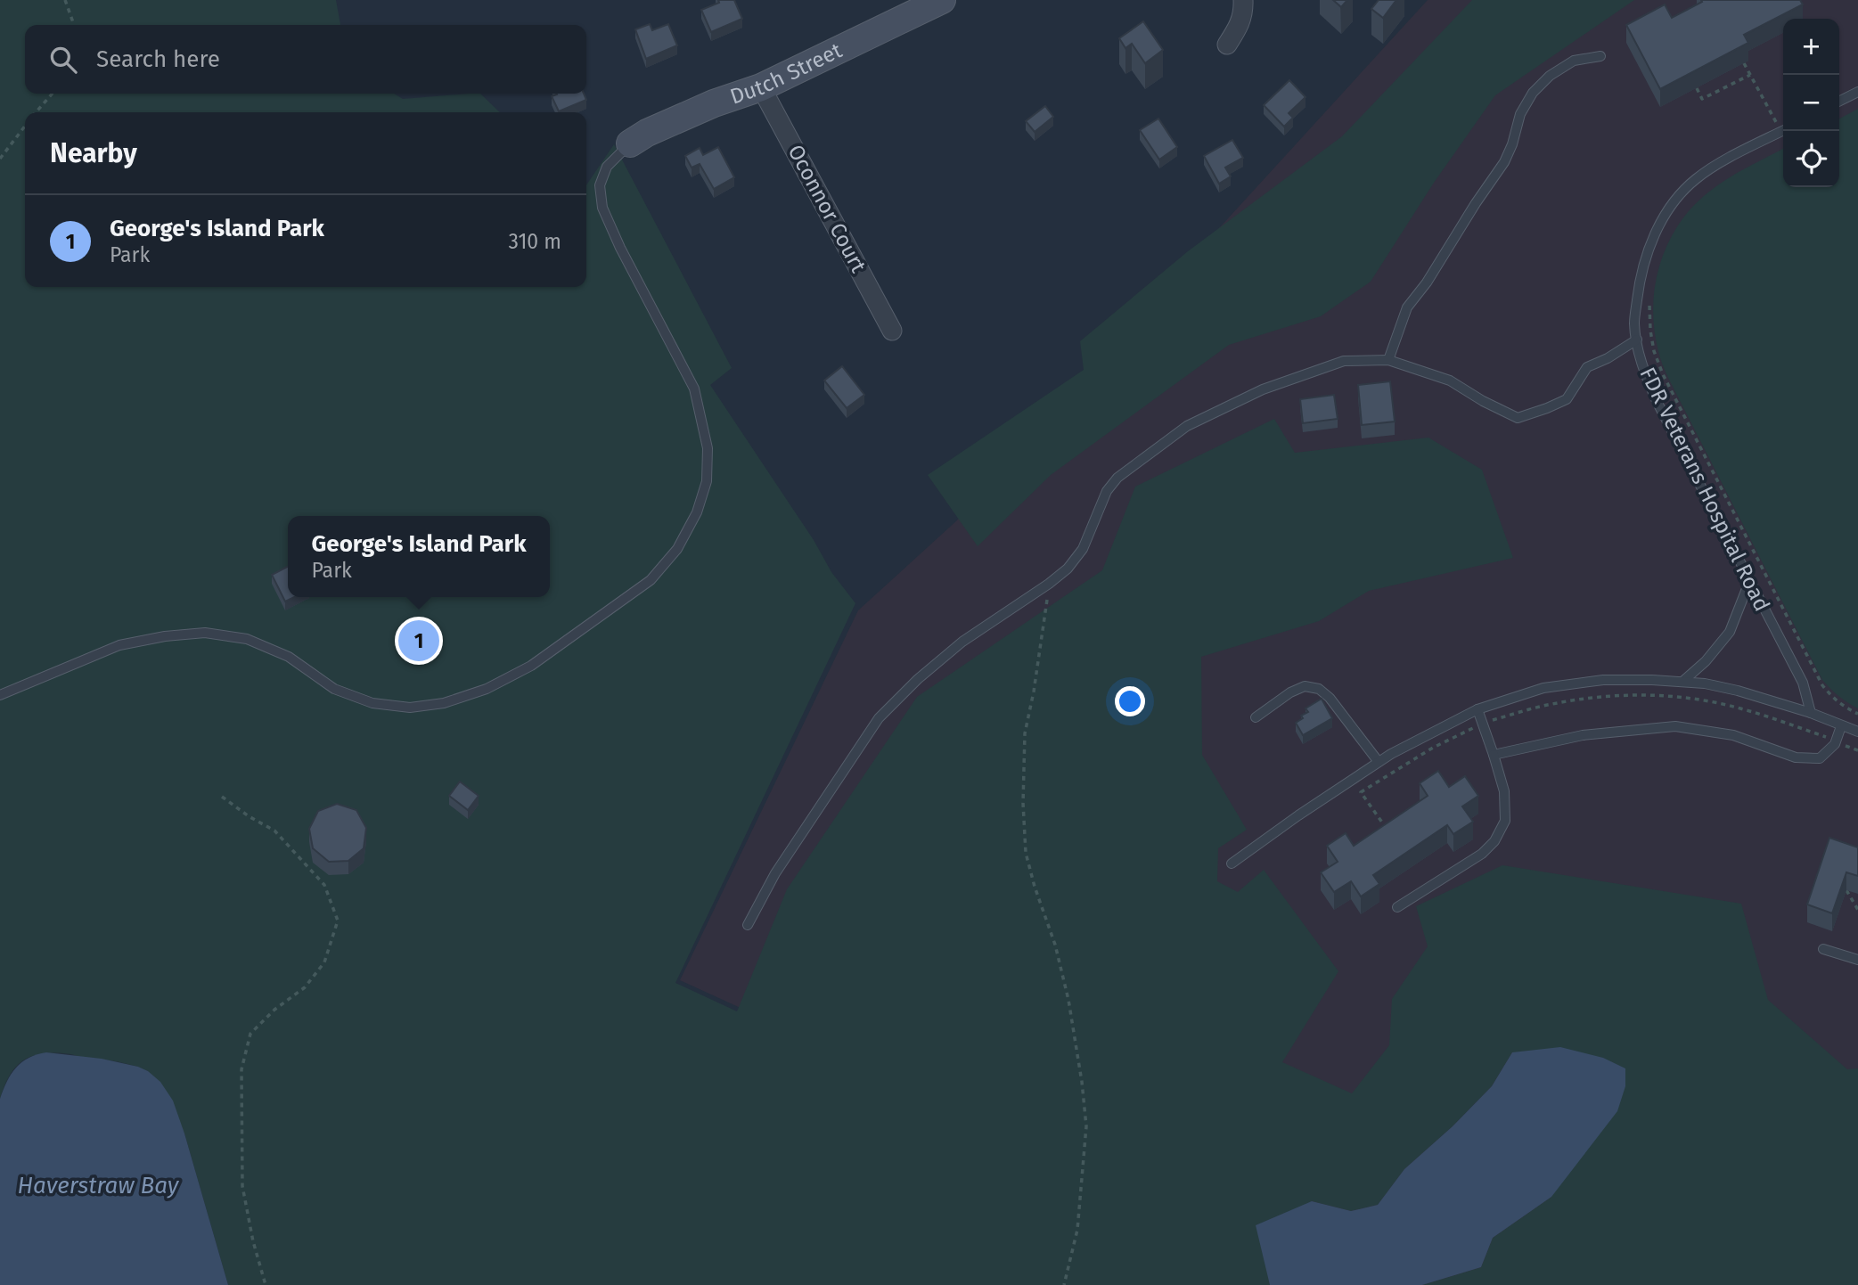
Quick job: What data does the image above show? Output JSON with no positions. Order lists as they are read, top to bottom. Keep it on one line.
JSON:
{"streets":{"street":["Dutch Street","Oconnor Court"],"lane":["FDR Veterans Hospital Road"]},"crossings":[["Dutch Street","Oconnor Court"]],"water":["Haverstraw Bay"],"page":{"map_buttons":["+","−"],"search":"Search here","heading":"Nearby","list":[{"mark":"1","name":"George's Island Park","note":"Park","value":"310 m"}],"popup":["George's Island Park","Park"],"pins":"1"}}
